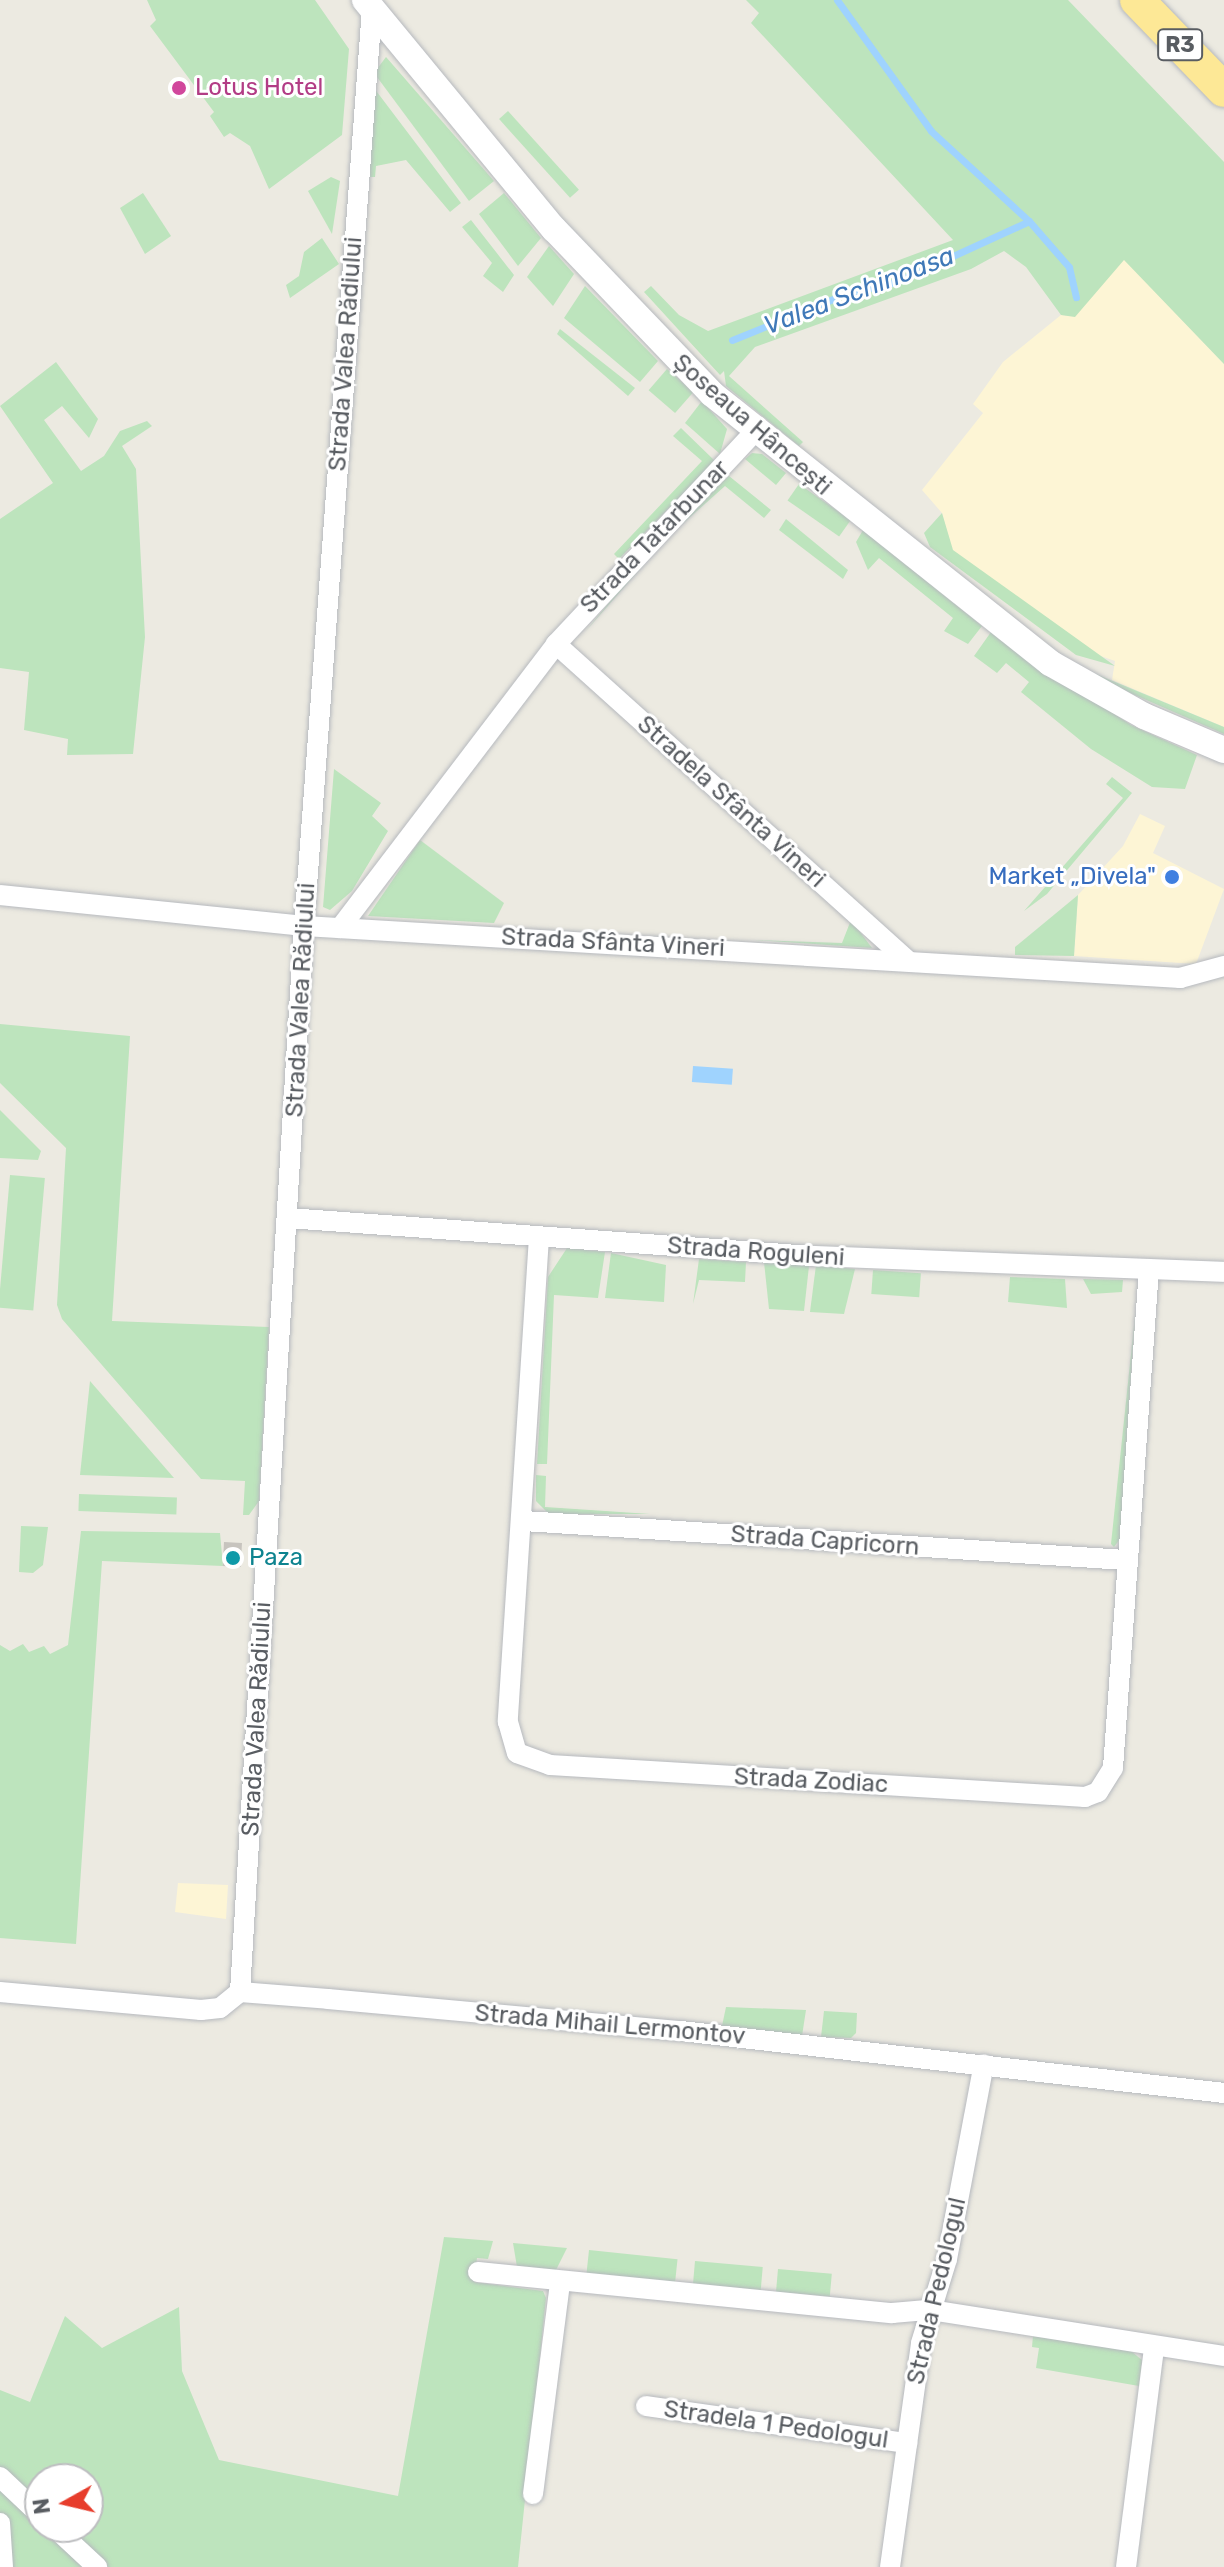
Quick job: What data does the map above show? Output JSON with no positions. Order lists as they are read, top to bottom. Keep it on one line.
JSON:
{"streets":{"highway":["R3"],"street":["Strada Valea Rădiului","Șoseaua Hâncești","Strada Tatarbunar","Stradela Sfânta Vineri","Strada Sfânta Vineri","Strada Roguleni","Strada Capricorn","Strada Zodiac","Strada Mihail Lermontov","Strada Pedologul","Stradela 1 Pedologul"]},"crossings":[["Strada Valea Rădiului","Șoseaua Hâncești"],["Strada Valea Rădiului","Strada Tatarbunar"],["Strada Valea Rădiului","Stradela Sfânta Vineri"],["Strada Valea Rădiului","Strada Sfânta Vineri"],["Strada Valea Rădiului","Strada Roguleni"],["Strada Valea Rădiului","Strada Mihail Lermontov"],["Șoseaua Hâncești","Strada Tatarbunar"],["Strada Tatarbunar","Stradela Sfânta Vineri"],["Stradela Sfânta Vineri","Strada Sfânta Vineri"],["Strada Roguleni","Strada Zodiac"],["Strada Capricorn","Strada Zodiac"],["Strada Mihail Lermontov","Strada Pedologul"],["Strada Pedologul","Stradela 1 Pedologul"]],"water":["Valea Schinoasa"],"places":["Lotus Hotel","Market „Divela\"","Paza"],"north":"left"}
